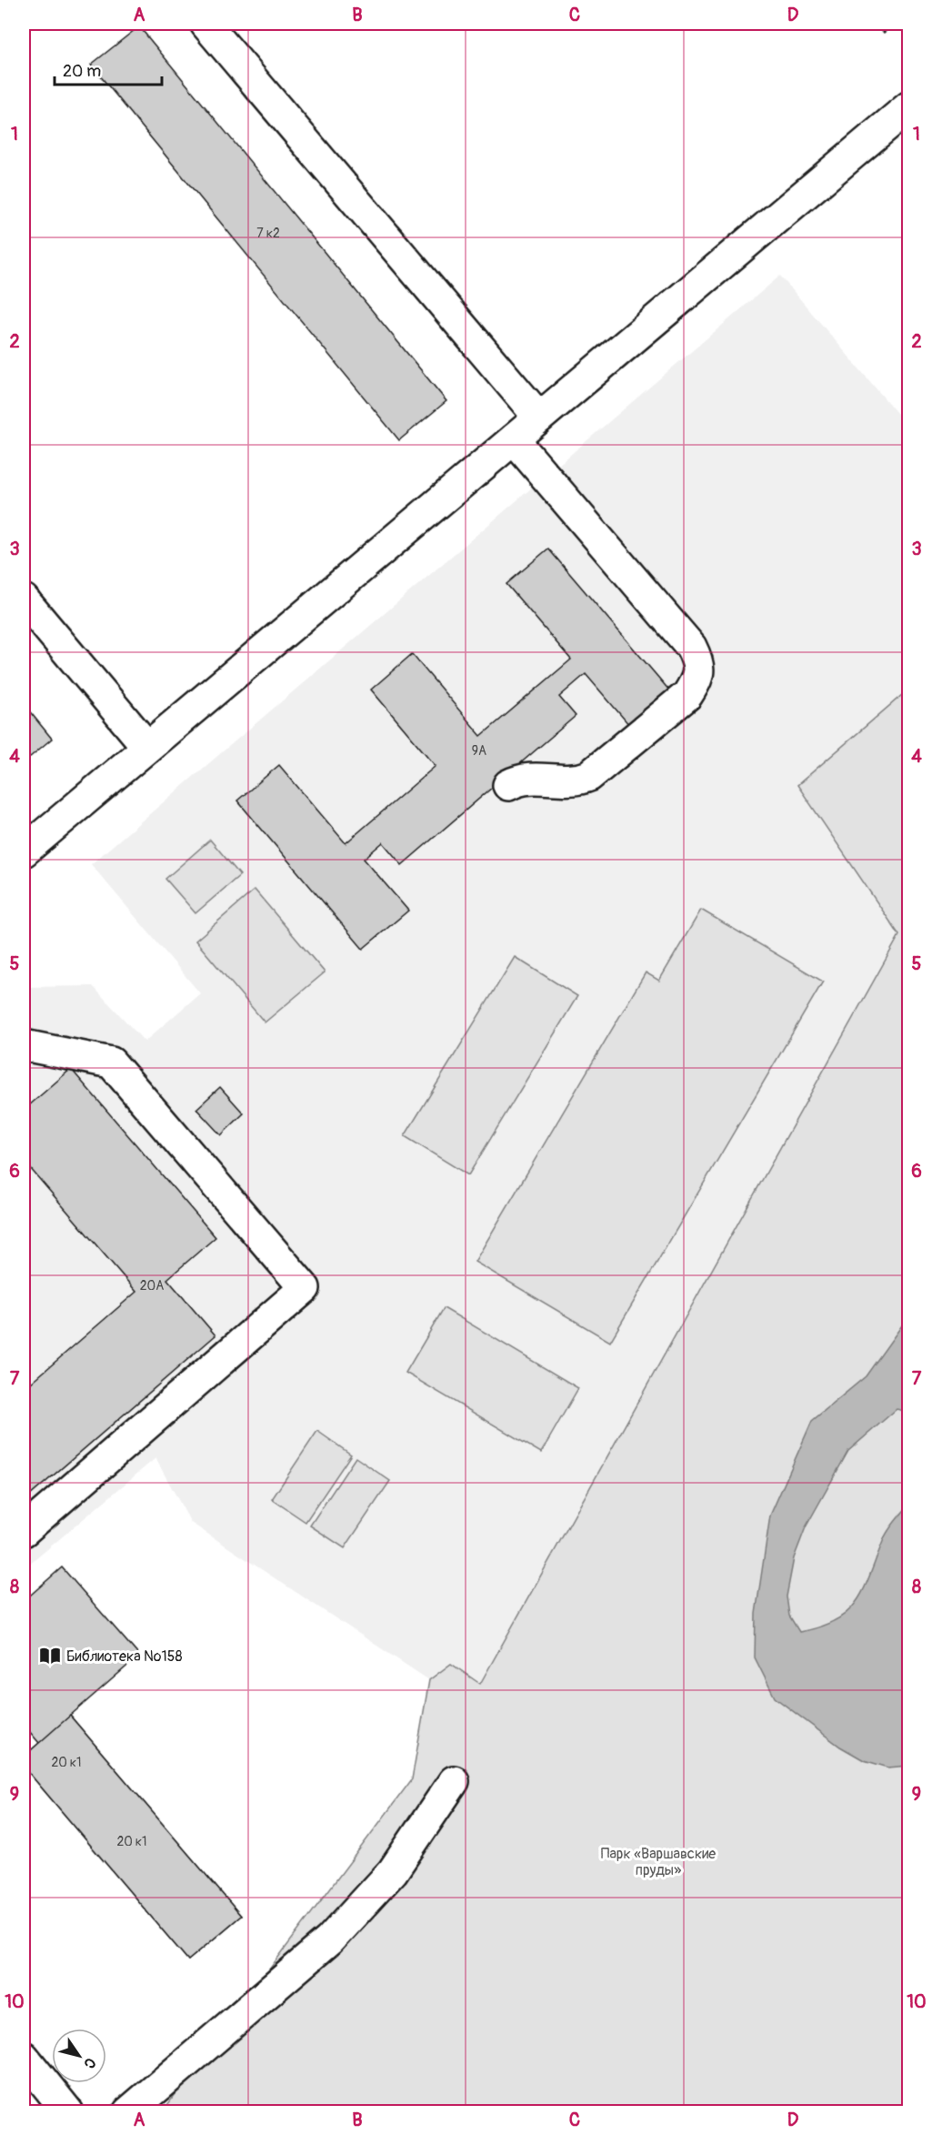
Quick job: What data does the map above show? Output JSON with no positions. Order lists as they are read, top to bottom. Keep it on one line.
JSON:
{"parks":["Парк «Варшавские пруды»"],"places":{"library":["Библиотека №158"]},"house_numbers":["7 к2","9А","20А","20 к1","20 к1"],"scale_bar":"20 m","north":"bottom right","grid":{"columns":["A","B","C","D"],"rows":["1","2","3","4","5","6","7","8","9","10"]}}
